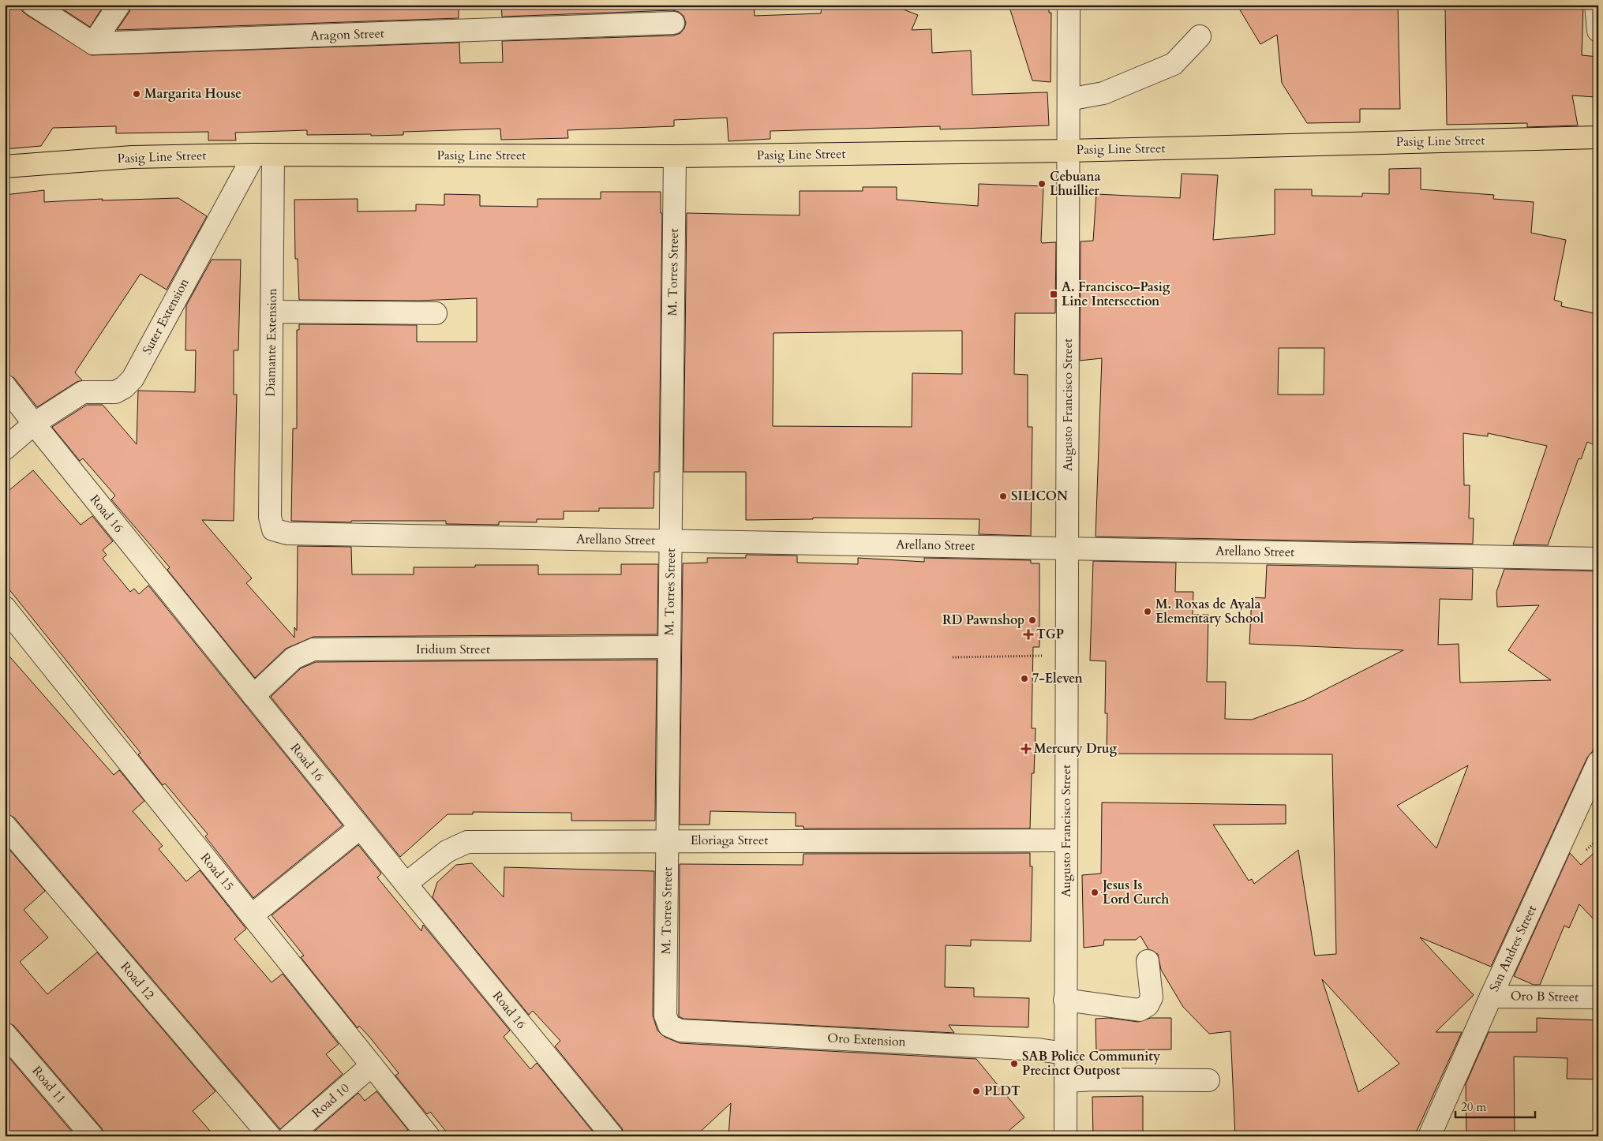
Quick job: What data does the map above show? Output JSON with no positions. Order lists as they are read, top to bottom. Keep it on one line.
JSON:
{"streets":{"main road":["Pasig Line Street"],"street":["Aragon Street","M. Torres Street","Suter Extension","Diamante Extension","Augusto Francisco Street","Road 16","Arellano Street","Iridium Street","Eloriaga Street","Road 15","San Andres Street","Road 12","Oro B Street","Oro Extension","Road 11","Road 10"]},"crossings":[["Pasig Line Street","M. Torres Street"],["Pasig Line Street","Suter Extension"],["Pasig Line Street","Diamante Extension"],["Pasig Line Street","Augusto Francisco Street"],["M. Torres Street","Arellano Street"],["M. Torres Street","Iridium Street"],["M. Torres Street","Eloriaga Street"],["M. Torres Street","Oro Extension"],["Suter Extension","Diamante Extension"],["Suter Extension","Road 16"],["Diamante Extension","Arellano Street"],["Augusto Francisco Street","Arellano Street"],["Augusto Francisco Street","Eloriaga Street"],["Augusto Francisco Street","Oro Extension"],["Road 16","Iridium Street"],["Road 16","Eloriaga Street"],["Road 15","Road 10"],["San Andres Street","Oro B Street"]],"places":{"other":["Margarita House","Cebuana Lhuillier","SILICON","M. Roxas de Ayala Elementary School","RD Pawnshop","7-Eleven","Jesus Is Lord Curch","SAB Police Community Precinct Outpost","PLDT"],"transit":["A. Francisco–Pasig Line Intersection"],"health":["TGP","Mercury Drug"]},"scale_bar":"20 m"}
